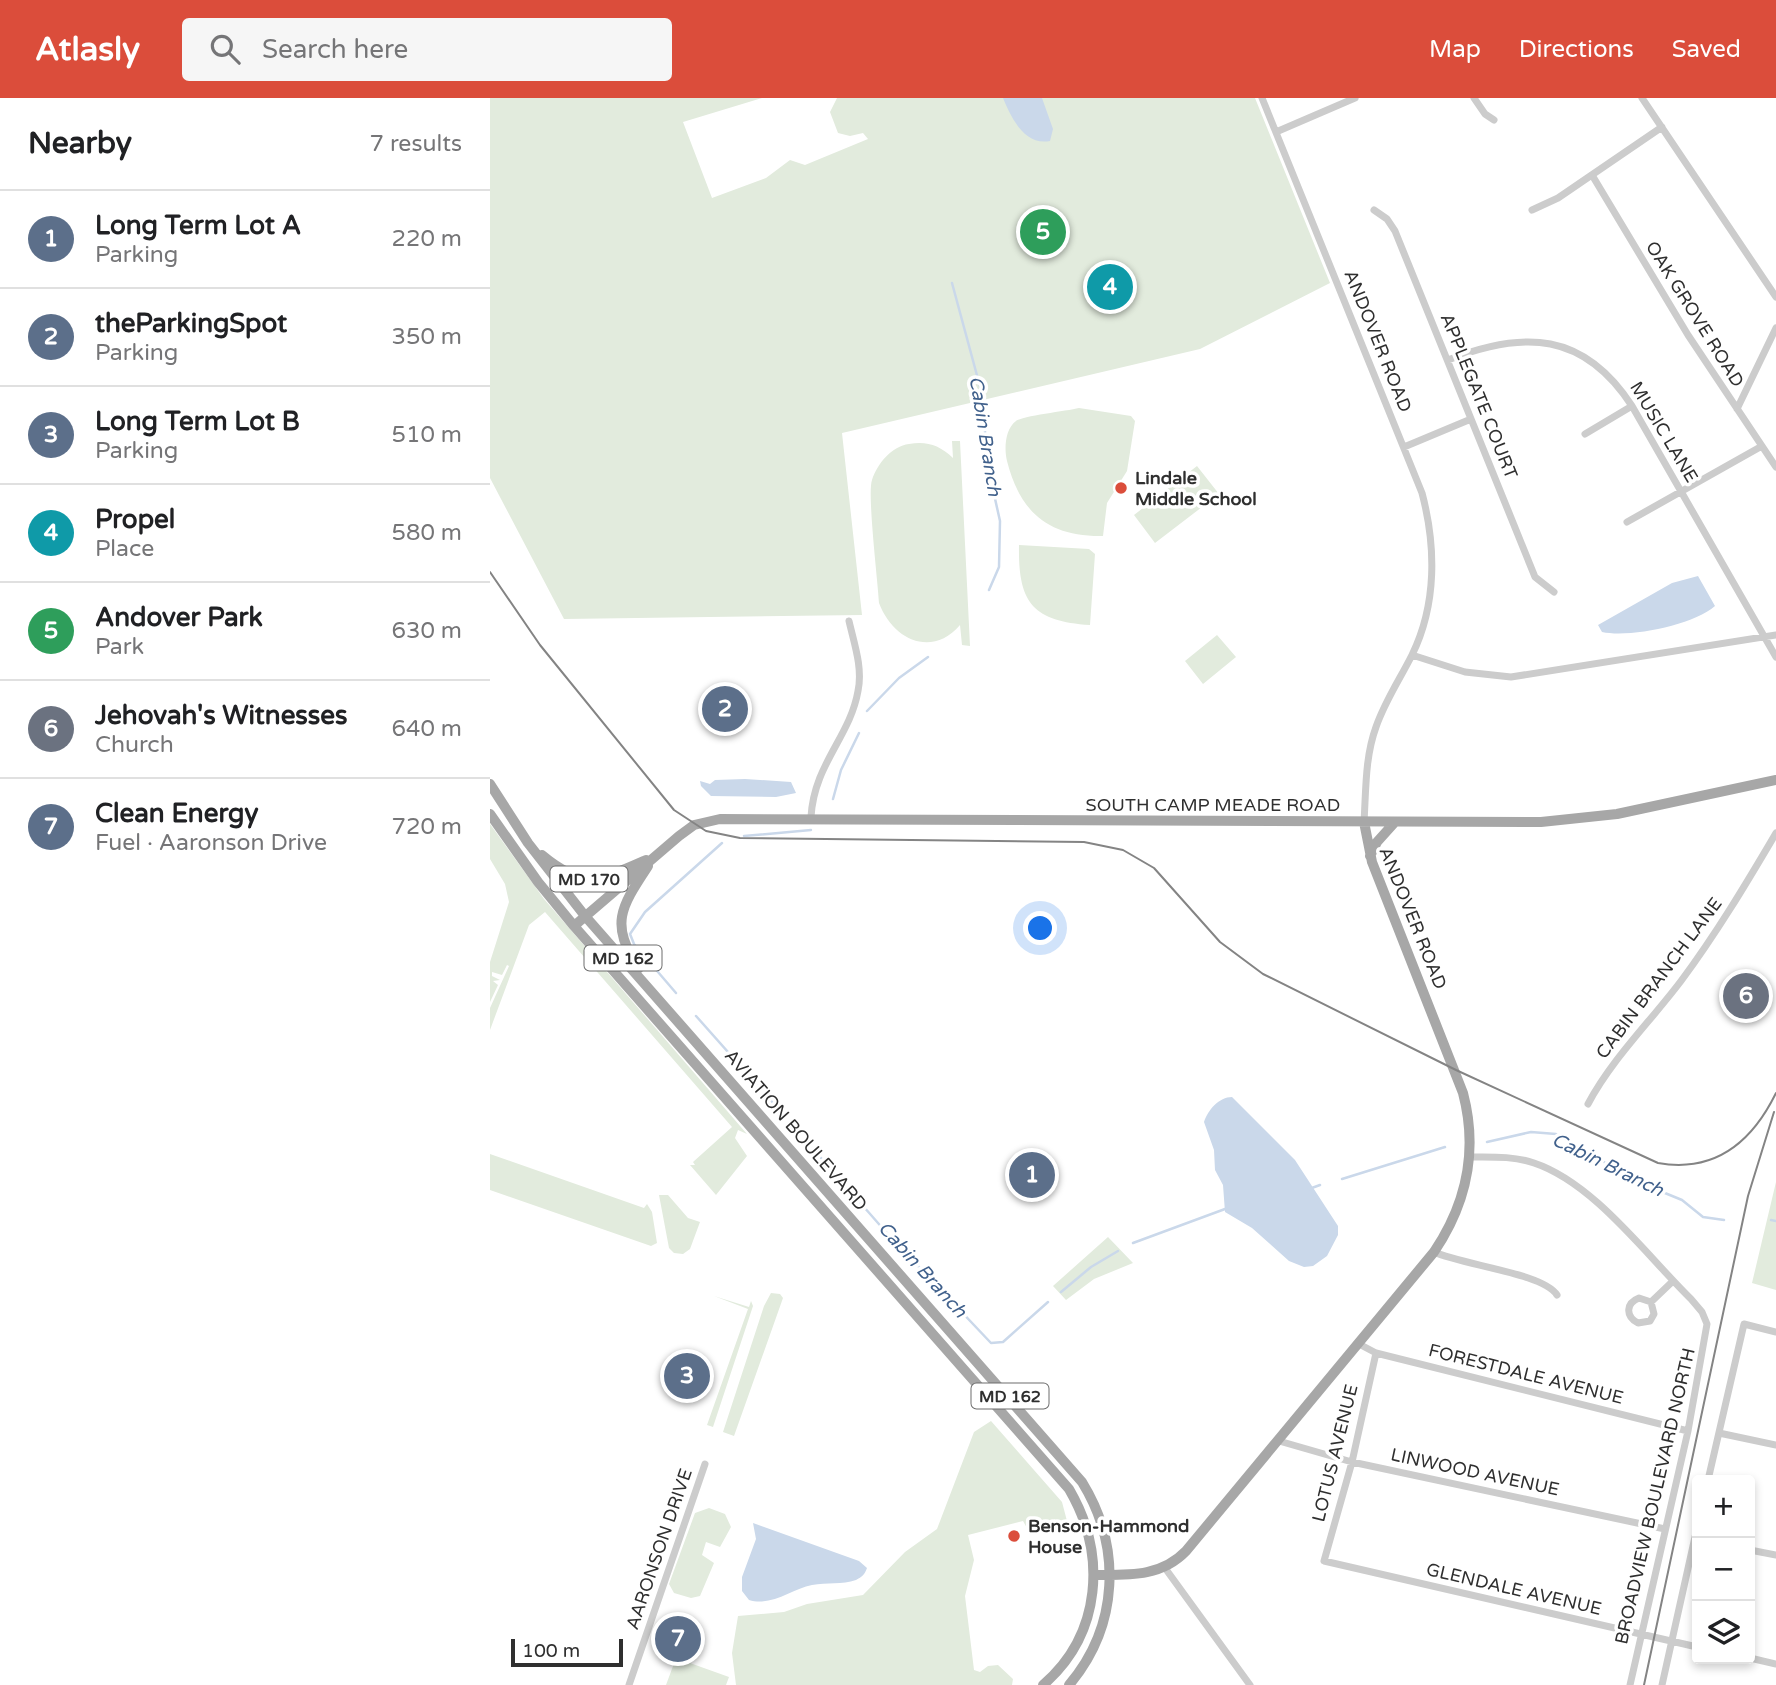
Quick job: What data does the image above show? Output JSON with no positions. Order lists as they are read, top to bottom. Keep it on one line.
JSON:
{"streets":{"main road":["ANDOVER ROAD","SOUTH CAMP MEADE ROAD","MD 170","MD 162","AVIATION BOULEVARD"],"street":["OAK GROVE ROAD","APPLEGATE COURT","MUSIC LANE","CABIN BRANCH LANE","FORESTDALE AVENUE","LOTUS AVENUE","LINWOOD AVENUE","BROADVIEW BOULEVARD NORTH","AARONSON DRIVE","GLENDALE AVENUE"]},"crossings":[["ANDOVER ROAD","SOUTH CAMP MEADE ROAD"],["ANDOVER ROAD","FORESTDALE AVENUE"],["ANDOVER ROAD","LINWOOD AVENUE"],["ANDOVER ROAD","BROADVIEW BOULEVARD NORTH"],["APPLEGATE COURT","MUSIC LANE"],["SOUTH CAMP MEADE ROAD","MD 170"],["MD 170","AVIATION BOULEVARD"],["FORESTDALE AVENUE","LOTUS AVENUE"],["FORESTDALE AVENUE","BROADVIEW BOULEVARD NORTH"],["LOTUS AVENUE","LINWOOD AVENUE"],["LOTUS AVENUE","GLENDALE AVENUE"],["LINWOOD AVENUE","BROADVIEW BOULEVARD NORTH"],["BROADVIEW BOULEVARD NORTH","GLENDALE AVENUE"]],"water":["Cabin Branch"],"places":["Lindale Middle School","Benson-Hammond House"],"scale_bar":"100 m","page":{"header":"Atlasly","search":"Search here","nav":["Map","Directions","Saved"],"heading":["Nearby","7 results"],"list":[{"mark":"1","name":"Long Term Lot A","note":"Parking","value":"220 m"},{"mark":"2","name":"theParkingSpot","note":"Parking","value":"350 m"},{"mark":"3","name":"Long Term Lot B","note":"Parking","value":"510 m"},{"mark":"4","name":"Propel","note":"Place","value":"580 m"},{"mark":"5","name":"Andover Park","note":"Park","value":"630 m"},{"mark":"6","name":"Jehovah's Witnesses","note":"Church","value":"640 m"},{"mark":"7","name":"Clean Energy","note":"Fuel · Aaronson Drive","value":"720 m"}],"pins":["5","4","2","6","1","3","7"],"map_buttons":["+","−"],"scale":"100 m"}}
